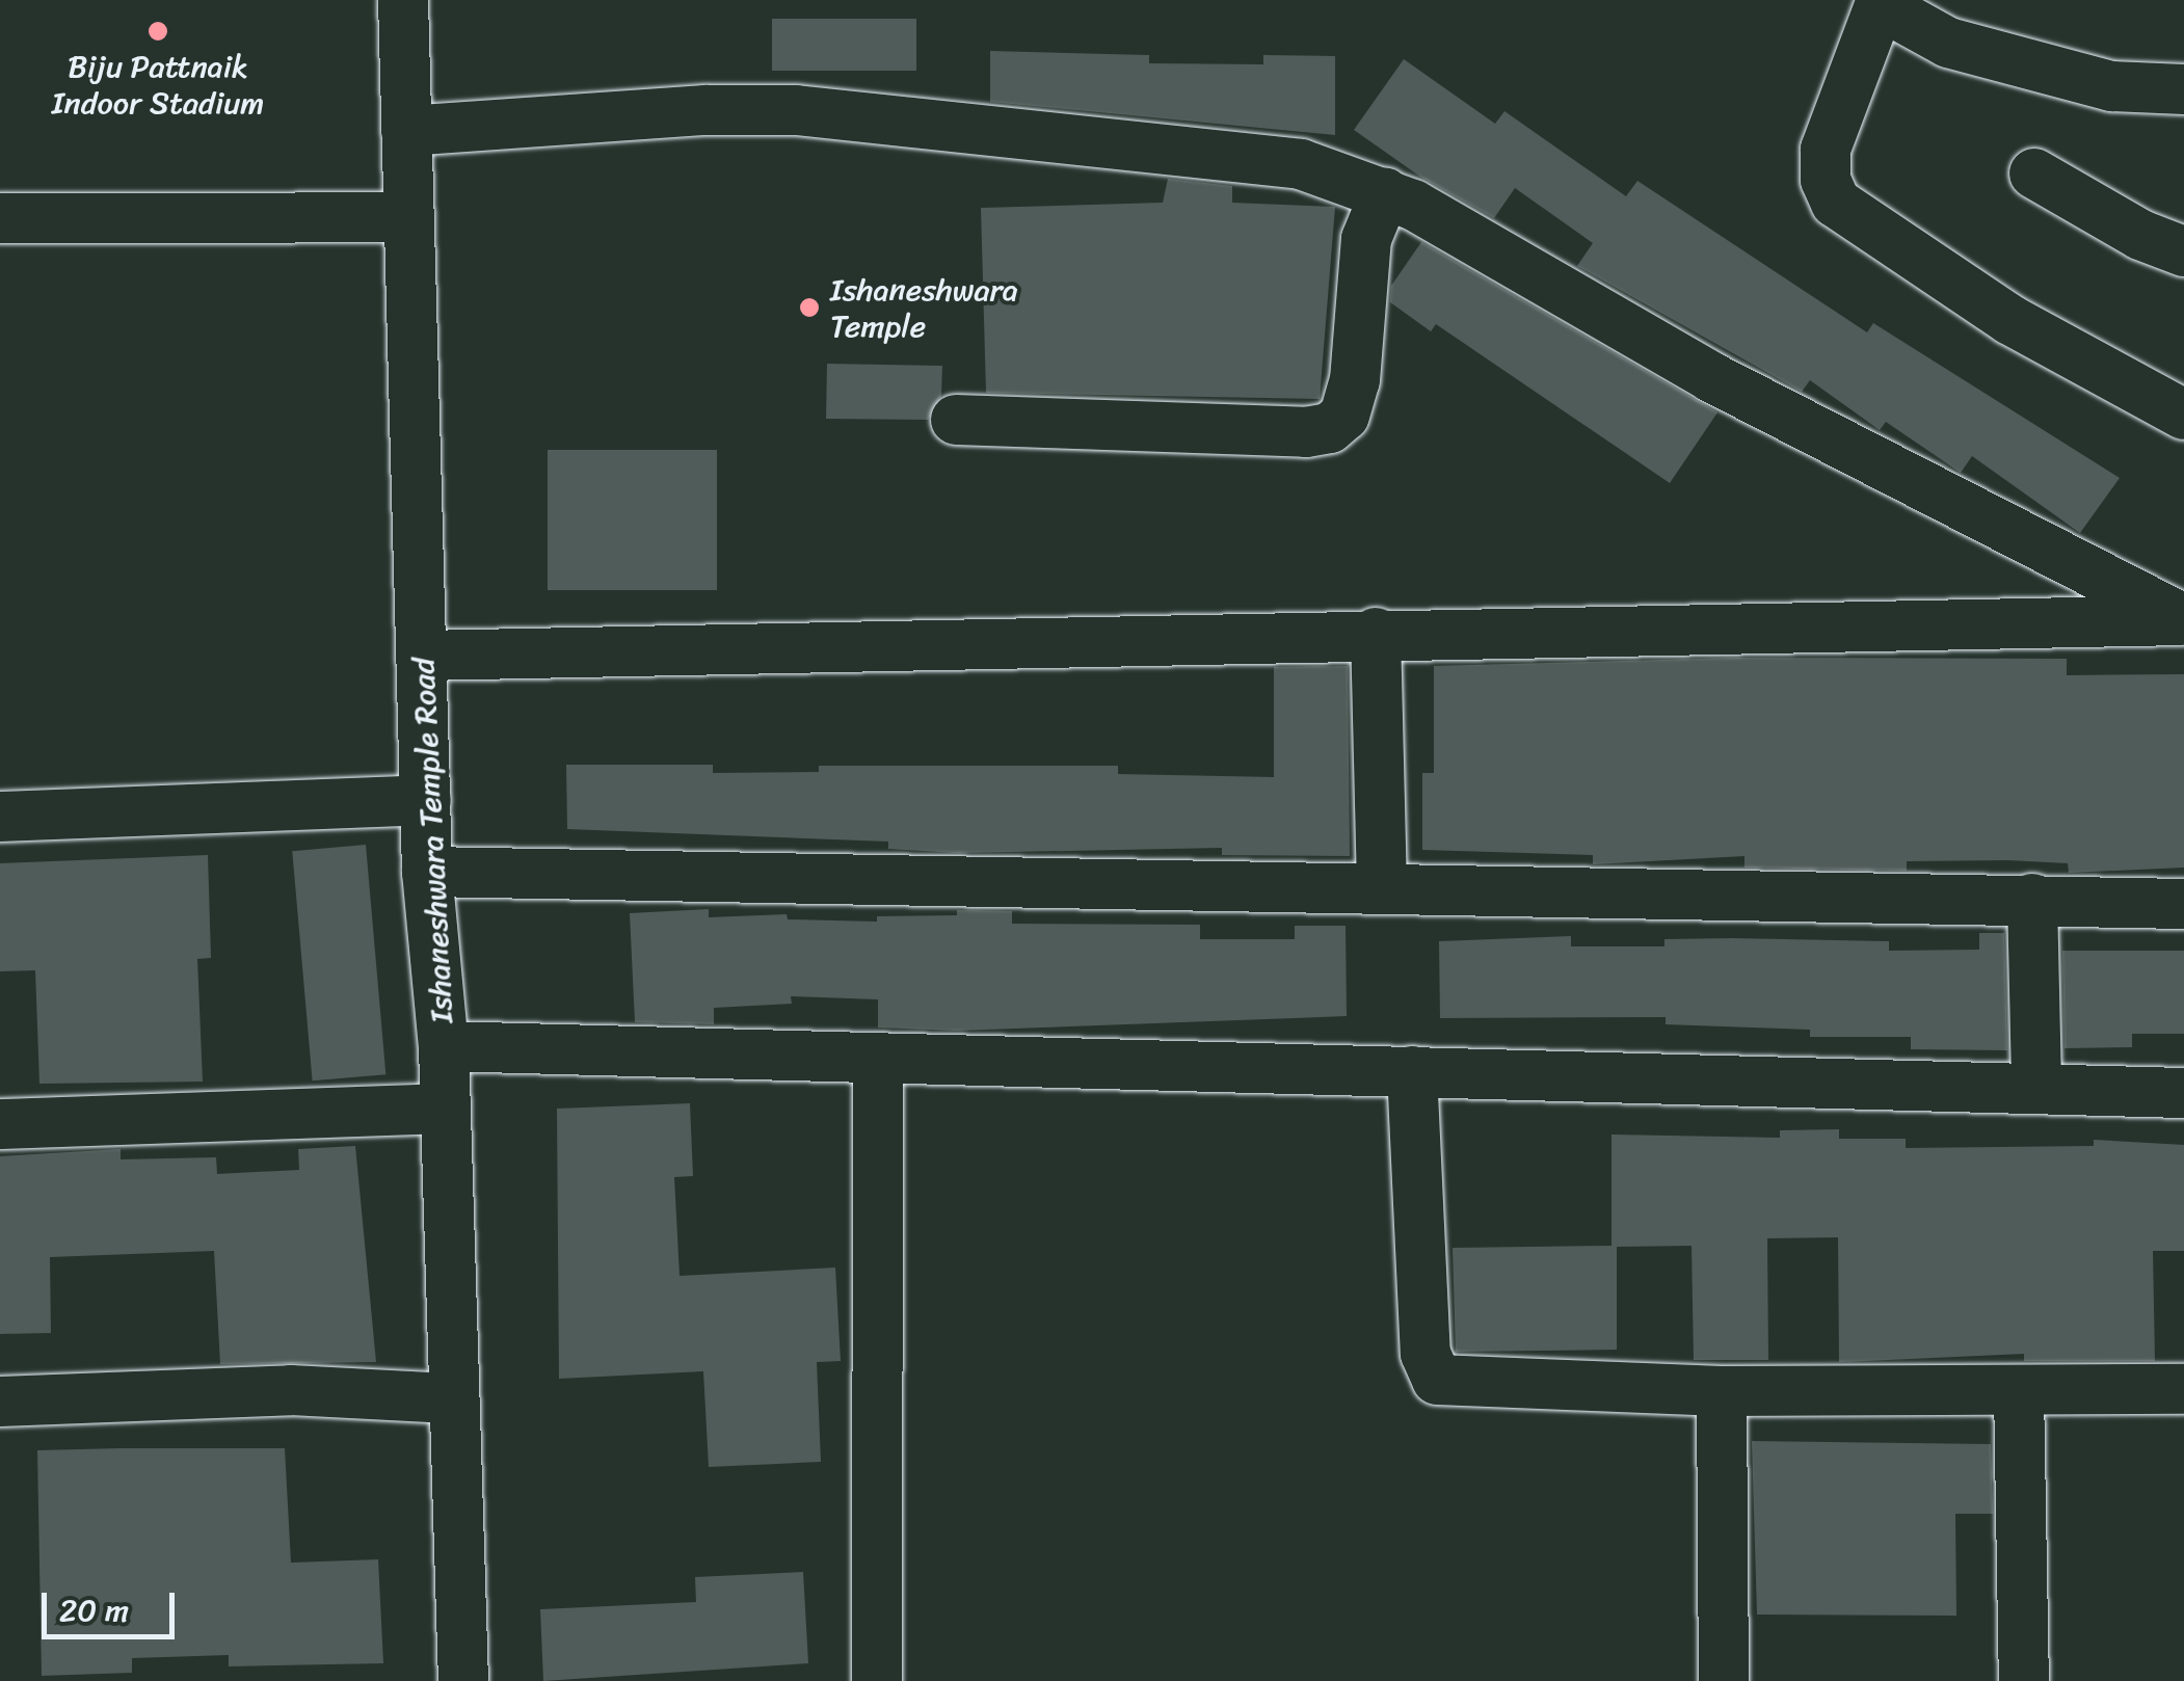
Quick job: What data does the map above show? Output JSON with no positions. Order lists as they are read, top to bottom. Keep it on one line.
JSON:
{"streets":{"street":["Ishaneshwara Temple Road"]},"places":["Biju Pattnaik Indoor Stadium","Ishaneshwara Temple"],"scale_bar":"20 m"}
